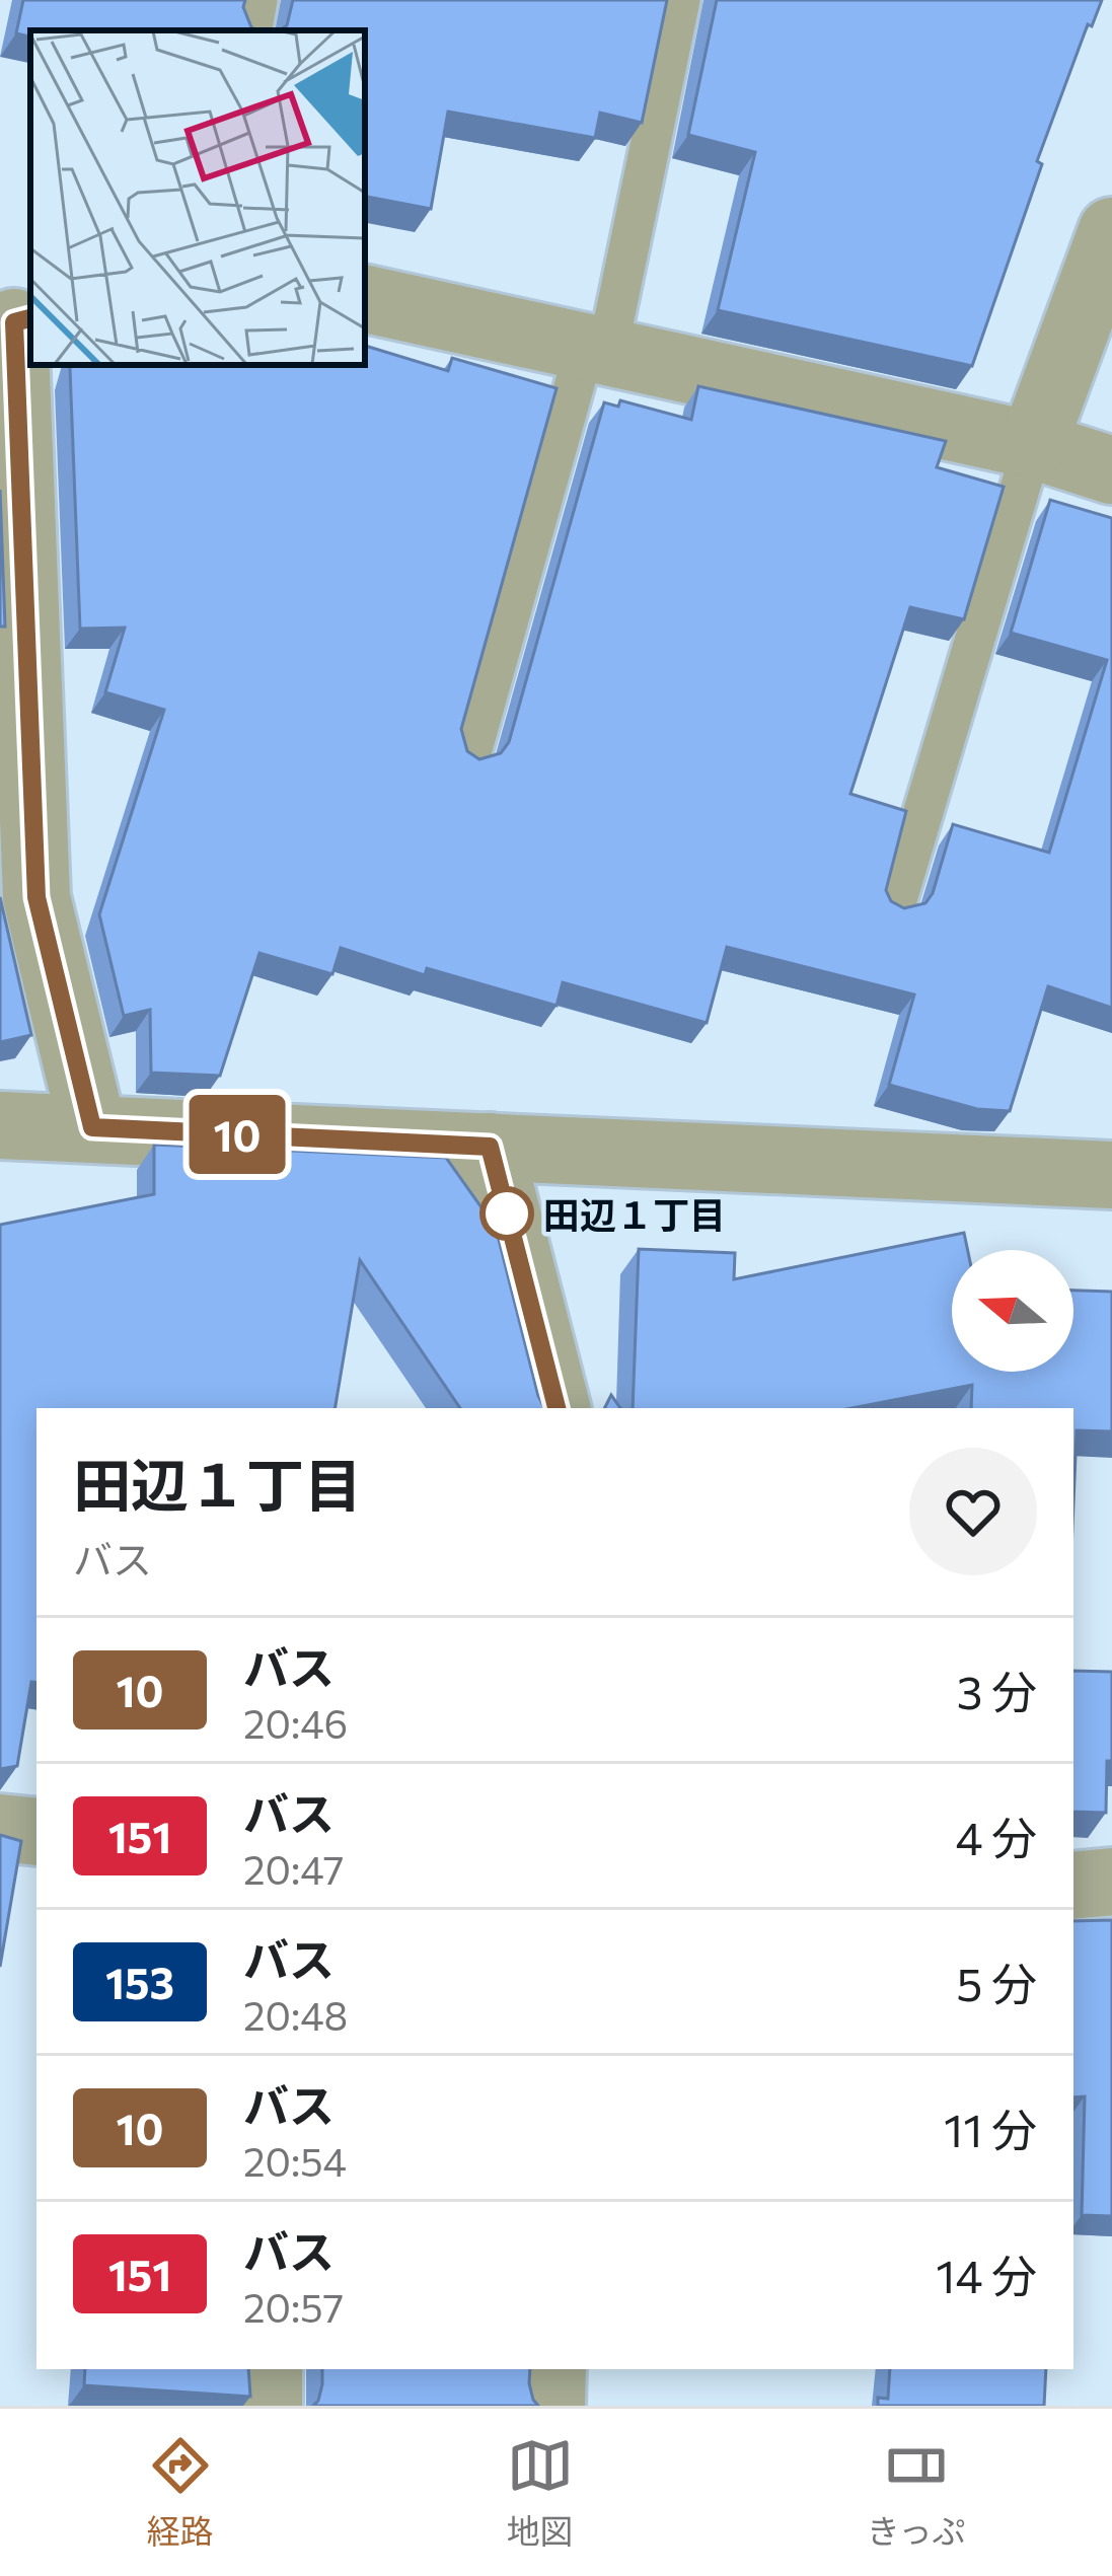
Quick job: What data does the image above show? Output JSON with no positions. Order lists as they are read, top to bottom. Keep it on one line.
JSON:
{"places":["田辺１丁目"],"lines":["bus line 10"],"north":"left","page":{"on_map":"10","heading":["田辺１丁目","バス"],"list":[{"mark":"10","name":"バス","note":"20:46","value":"3 分"},{"mark":"151","name":"バス","note":"20:47","value":"4 分"},{"mark":"153","name":"バス","note":"20:48","value":"5 分"},{"mark":"10","name":"バス","note":"20:54","value":"11 分"},{"mark":"151","name":"バス","note":"20:57","value":"14 分"}],"tabs":["経路","地図","きっぷ"]}}
